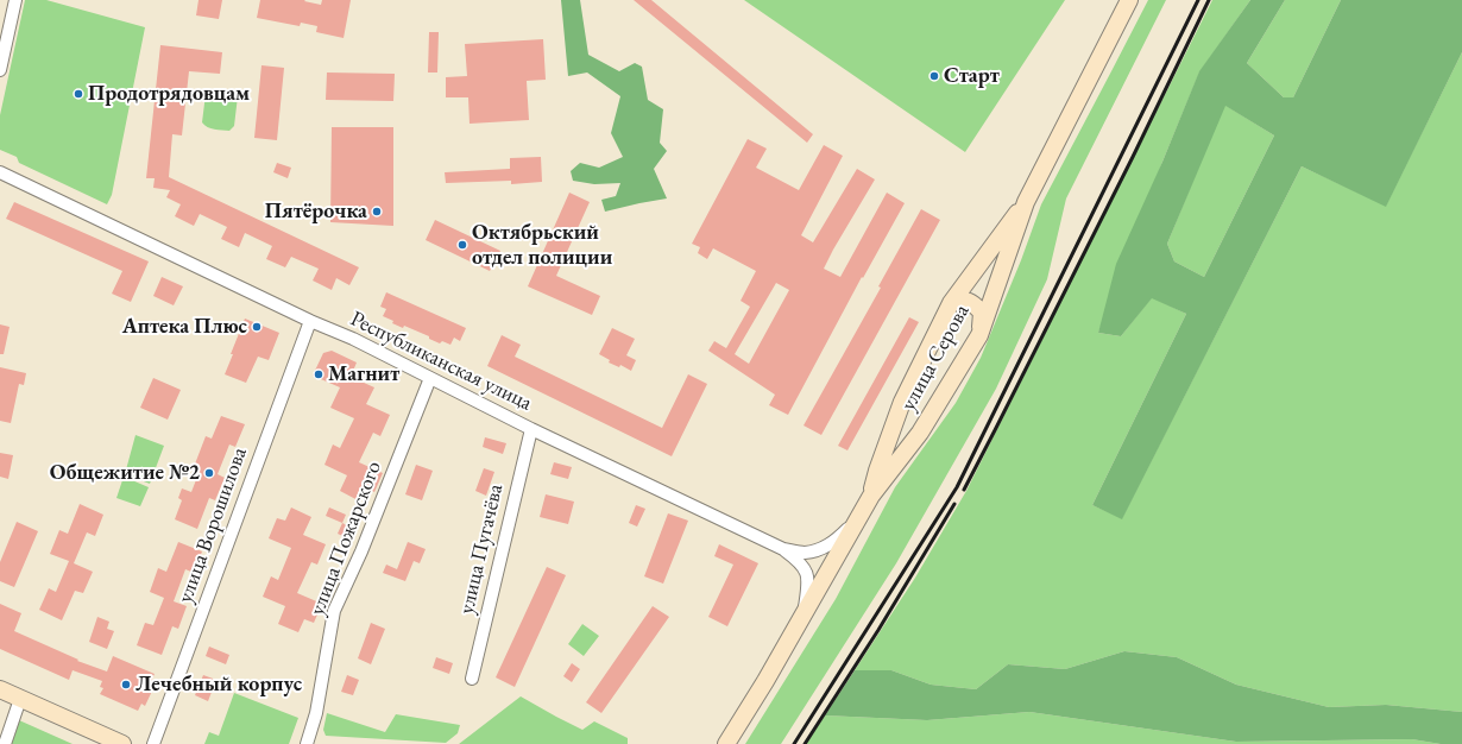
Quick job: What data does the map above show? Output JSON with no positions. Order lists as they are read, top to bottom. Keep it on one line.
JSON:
{"streets":{"street":["улица Серова","Республиканская улица","улица Ворошилова","улица Пожарского","улица Пугачёва"]},"crossings":[["улица Серова","Республиканская улица"],["Республиканская улица","улица Ворошилова"],["Республиканская улица","улица Пожарского"],["Республиканская улица","улица Пугачёва"]],"places":["Старт","Продотрядовцам","Пятёрочка","Октябрьский отдел полиции","Аптека Плюс","Магнит","Общежитие №2","Лечебный корпус"]}
